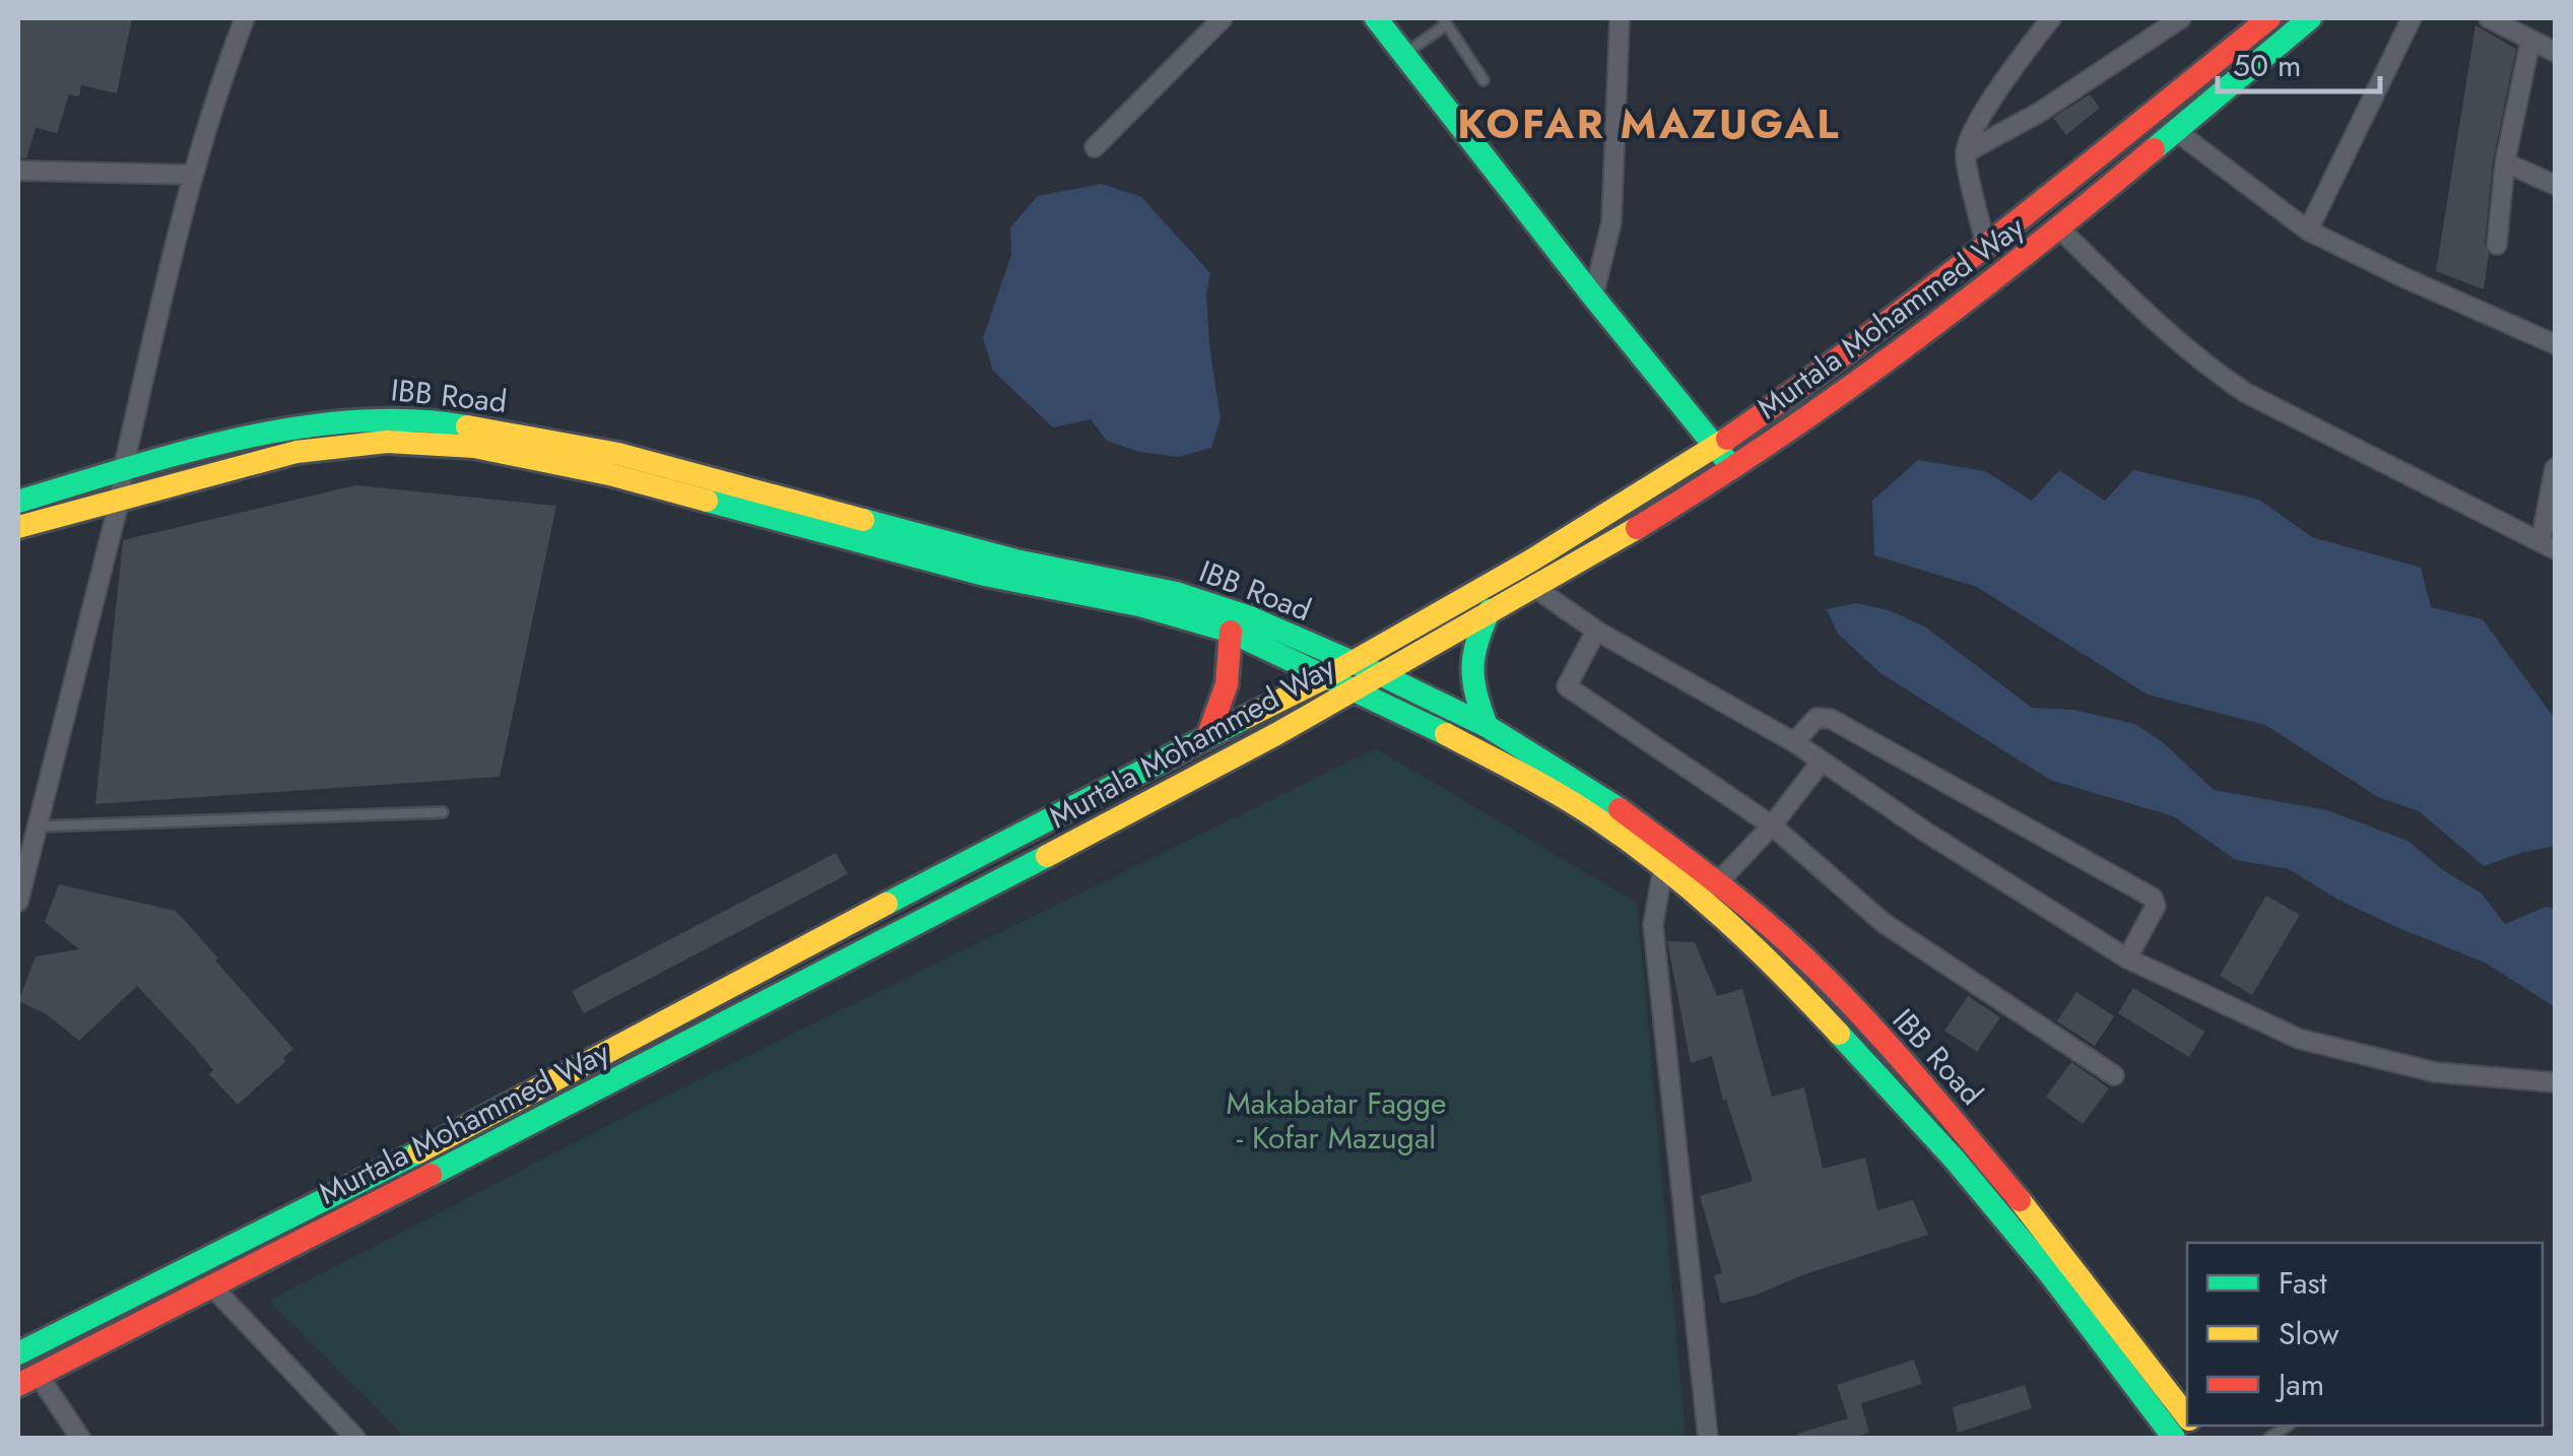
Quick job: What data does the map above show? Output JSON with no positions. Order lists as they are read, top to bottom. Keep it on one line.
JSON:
{"streets":{"main road":["Murtala Mohammed Way","IBB Road"]},"crossings":[["Murtala Mohammed Way","IBB Road"]],"districts":["KOFAR MAZUGAL"],"parks":["Makabatar Fagge - Kofar Mazugal"],"legend":["Fast","Slow","Jam"],"scale_bar":"50 m"}
